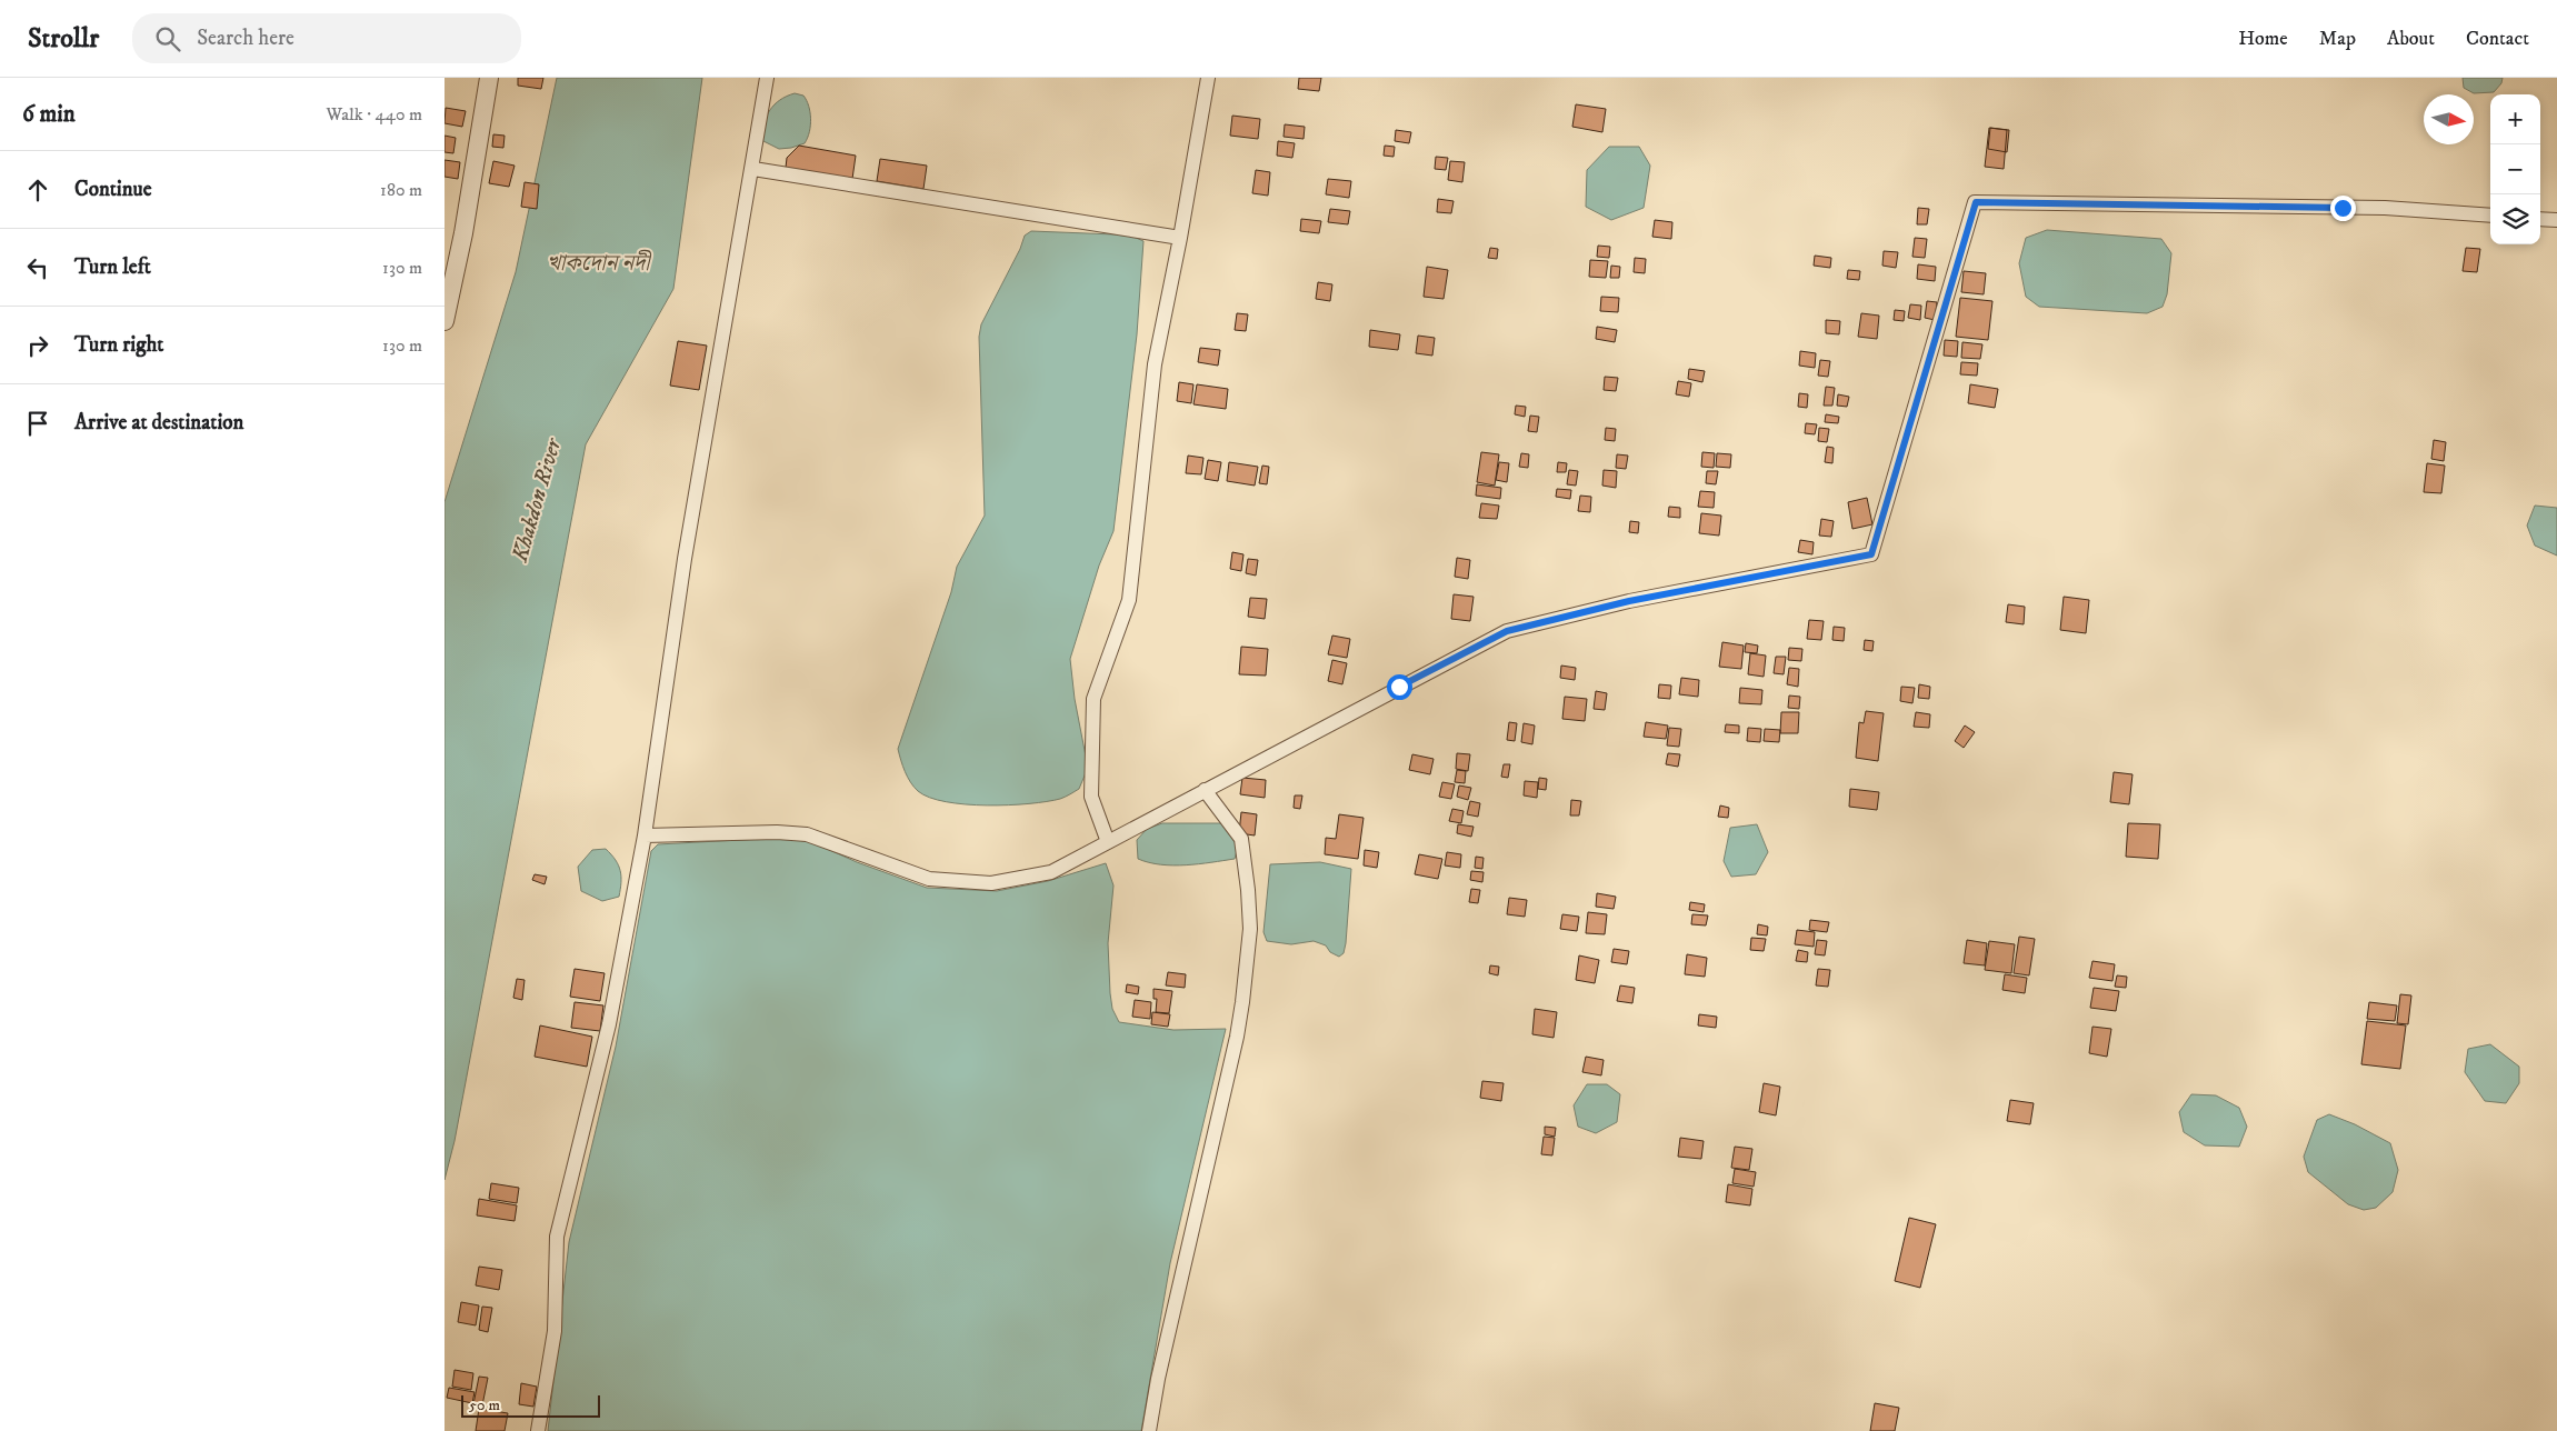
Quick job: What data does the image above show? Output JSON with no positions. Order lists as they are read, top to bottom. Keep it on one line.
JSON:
{"water":["খাকদোন নদী","Khakdon River"],"scale_bar":"50 m","north":"right","page":{"header":"Strollr","search":"Search here","nav":["Home","Map","About","Contact"],"heading":["6 min","Walk · 440 m"],"map_buttons":["+","−"],"list":[["Continue","180 m"],["Turn left","130 m"],["Turn right","130 m"],"Arrive at destination"],"scale":"50 m"}}
